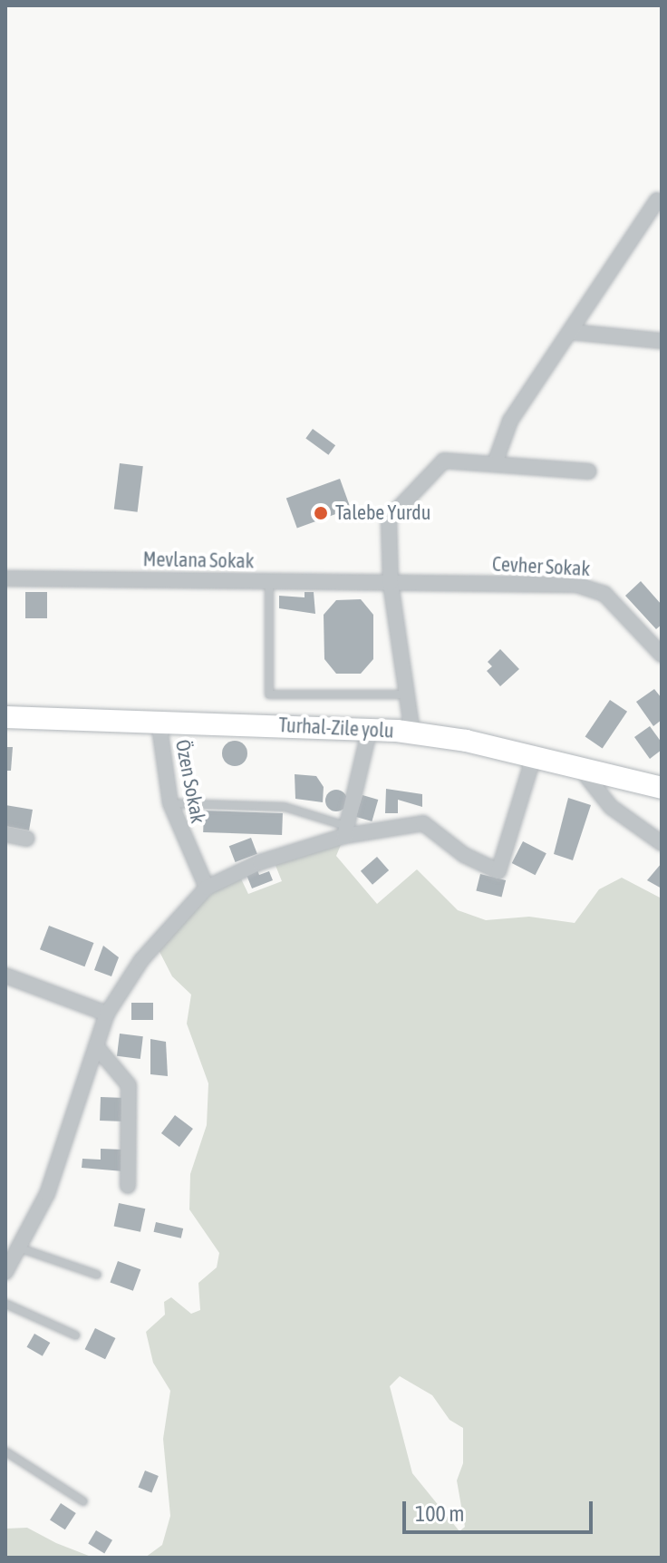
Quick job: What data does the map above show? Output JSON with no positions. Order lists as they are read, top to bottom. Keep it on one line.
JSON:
{"streets":{"main road":["Turhal-Zile yolu"],"street":["Mevlana Sokak","Cevher Sokak","Özen Sokak"]},"crossings":[["Mevlana Sokak","Cevher Sokak"],["Turhal-Zile yolu","Özen Sokak"]],"places":["Talebe Yurdu"],"scale_bar":"100 m"}
